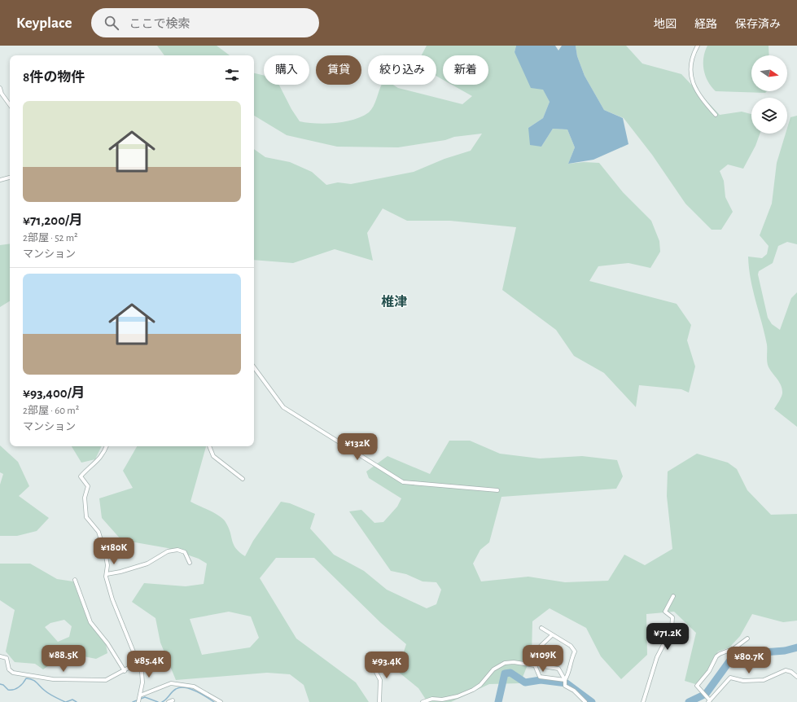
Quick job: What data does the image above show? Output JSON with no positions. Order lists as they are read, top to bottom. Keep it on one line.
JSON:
{"districts":["椎津"],"north":"right","page":{"header":"Keyplace","search":"ここで検索","nav":["地図","経路","保存済み"],"chip":["購入","賃貸","絞り込み","新着"],"heading":"8件の物件","list":[{"name":"¥71,200/月","note":"2部屋 · 52 m² · マンション"},{"name":"¥93,400/月","note":"2部屋 · 60 m² · マンション"}],"price":["¥132K","¥180K","¥71.2K","¥88.5K","¥109K","¥80.7K","¥85.4K","¥93.4K"]}}
